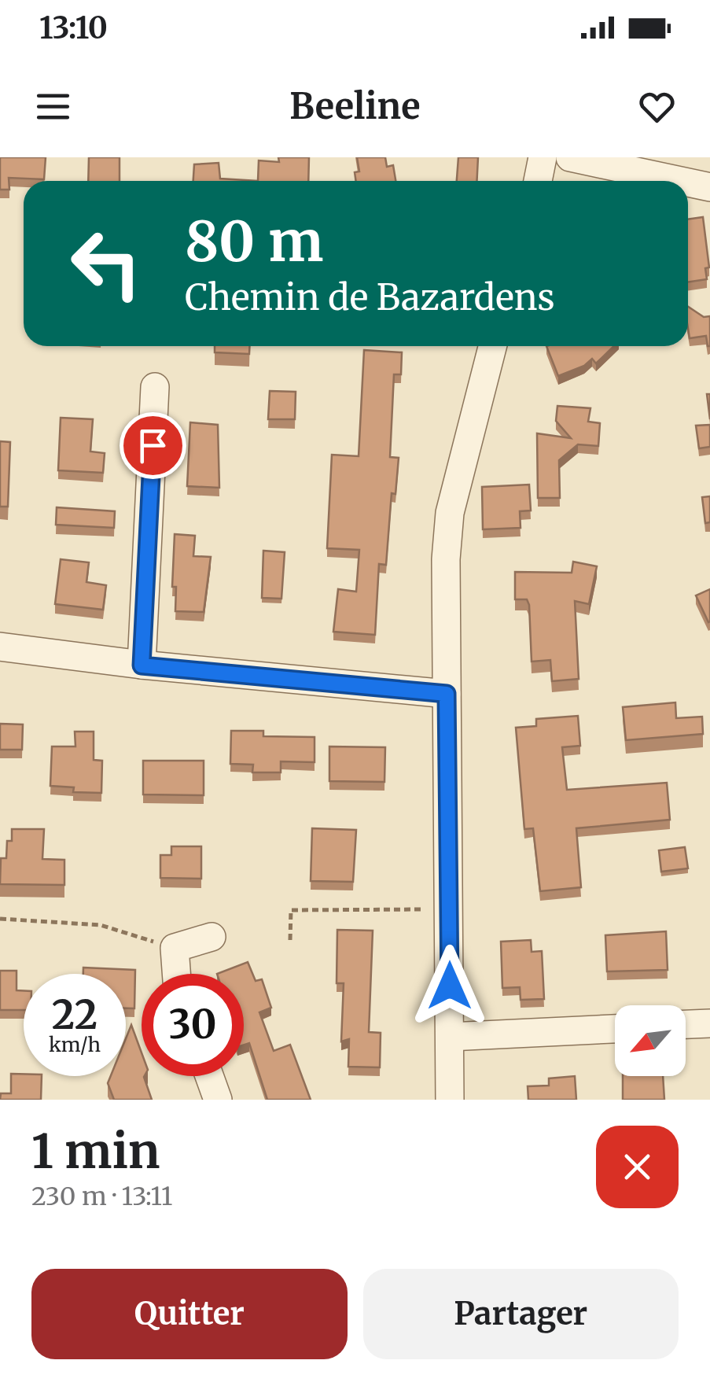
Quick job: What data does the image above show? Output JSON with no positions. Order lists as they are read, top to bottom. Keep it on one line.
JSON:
{"north":"bottom left","page":{"status":"13:10","header":"Beeline","turn":["80 m","Chemin de Bazardens"],"speed":"22 km/h","limit":"30","heading":["1 min","230 m · 13:11"],"buttons":["Quitter","Partager"]}}
